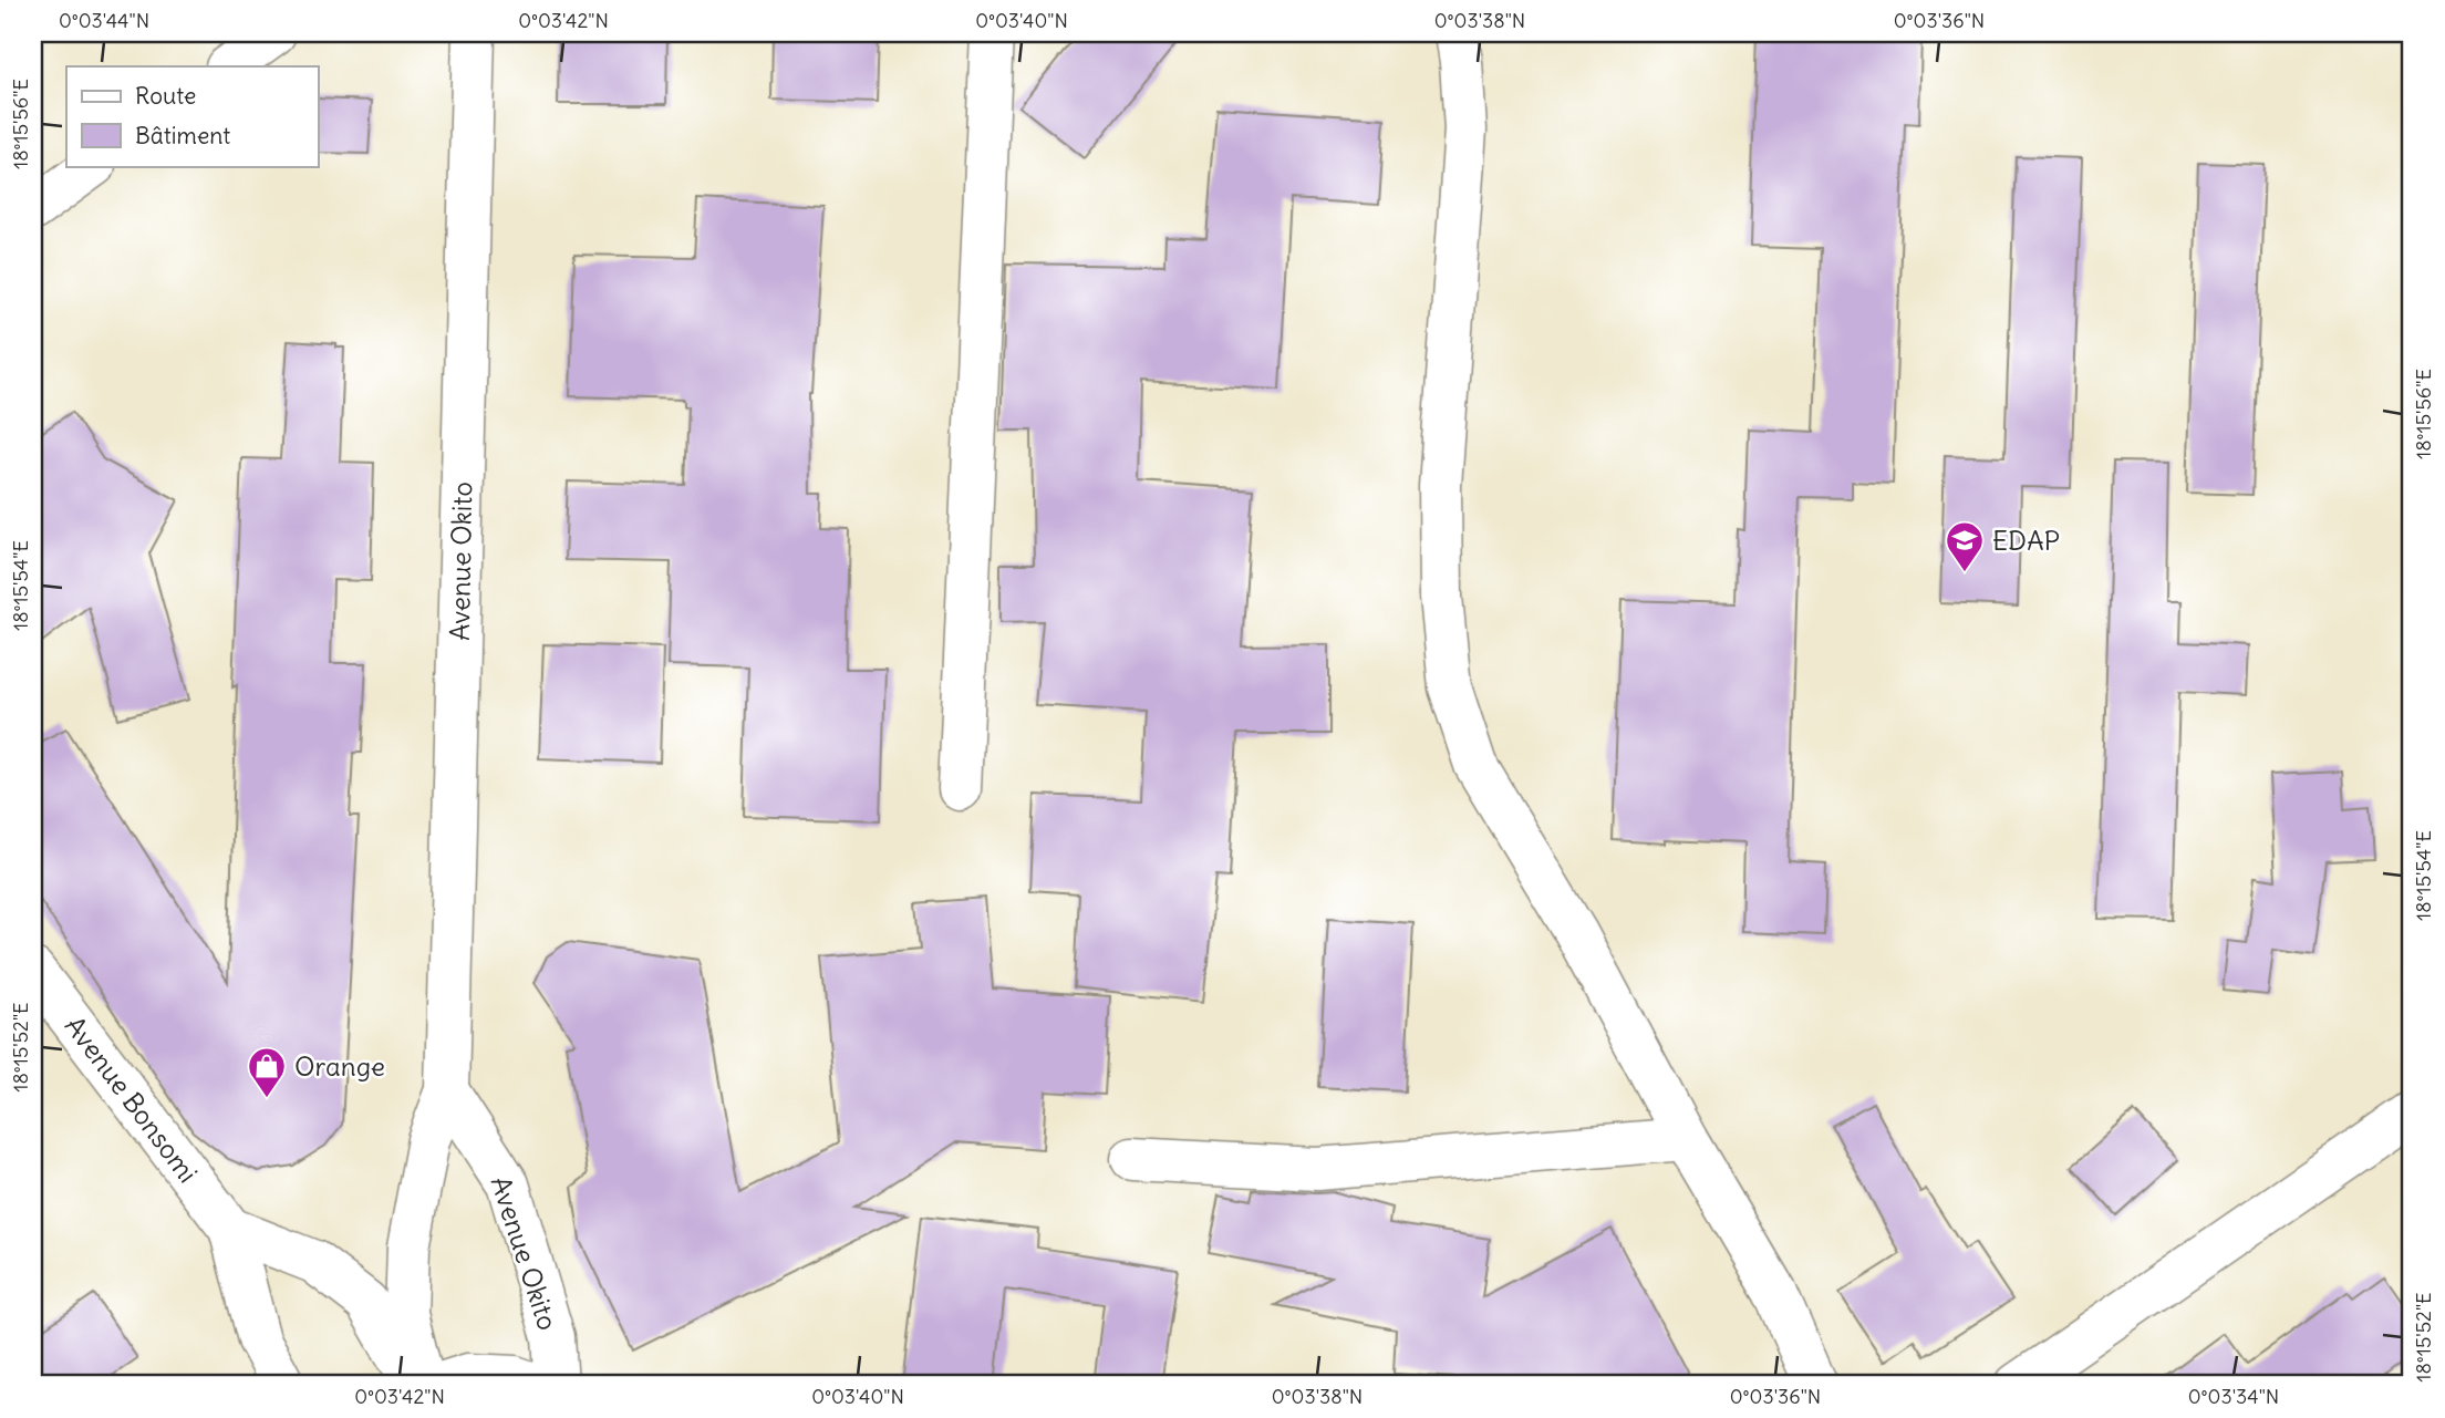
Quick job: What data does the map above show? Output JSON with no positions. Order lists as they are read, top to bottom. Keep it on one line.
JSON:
{"streets":{"street":["Avenue Okito","Avenue Bonsomi"]},"places":{"school or university":["EDAP"],"shop":["Orange"]},"legend":["Route","Bâtiment"],"coordinates":["0°03'44\"N","0°03'42\"N","0°03'40\"N","0°03'38\"N","0°03'36\"N","18°15'56\"E","18°15'54\"E","18°15'52\"E","0°03'34\"N"]}
